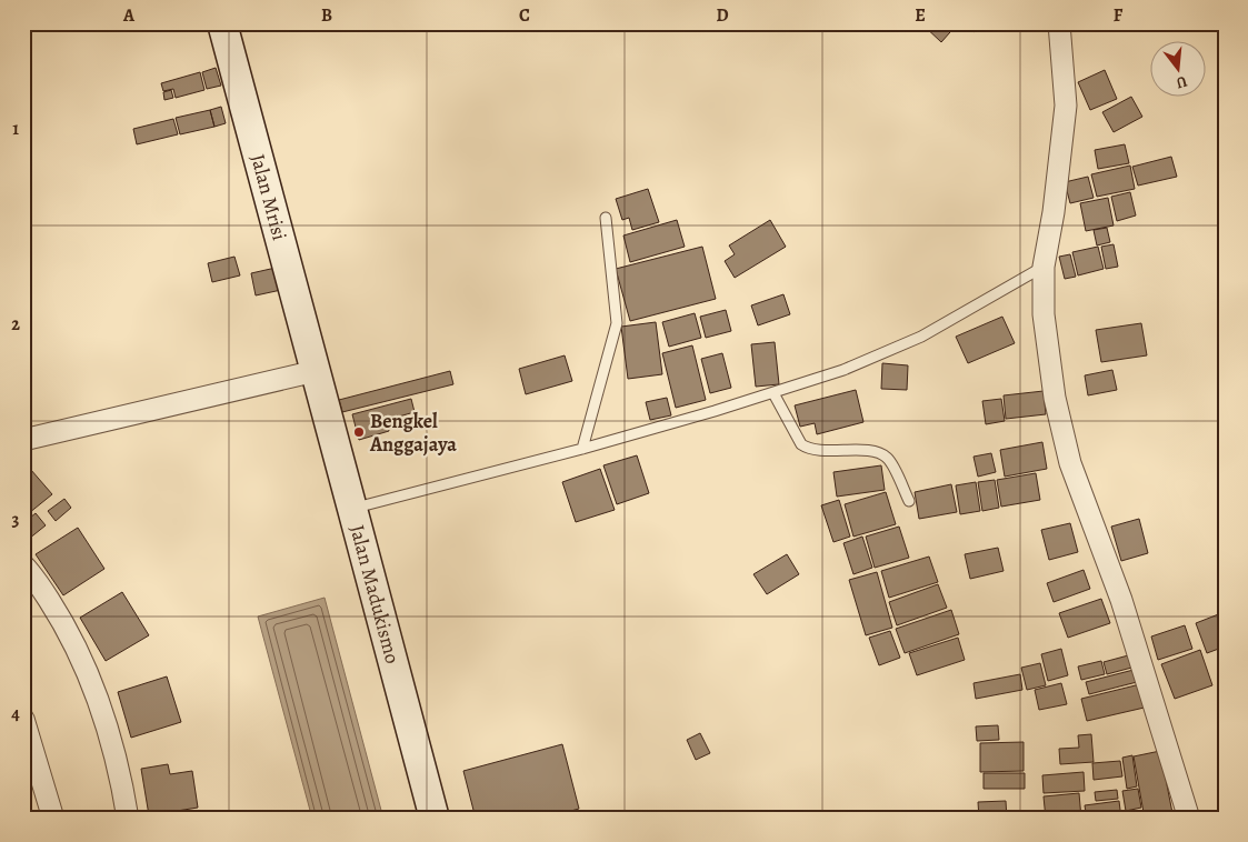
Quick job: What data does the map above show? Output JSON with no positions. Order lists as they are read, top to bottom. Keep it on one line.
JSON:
{"streets":{"street":["Jalan Mrisi","Jalan Madukismo"]},"crossings":[["Jalan Mrisi","Jalan Madukismo"]],"places":["Bengkel Anggajaya"],"north":"bottom","grid":{"columns":["A","B","C","D","E","F"],"rows":["1","2","3","4"]}}
